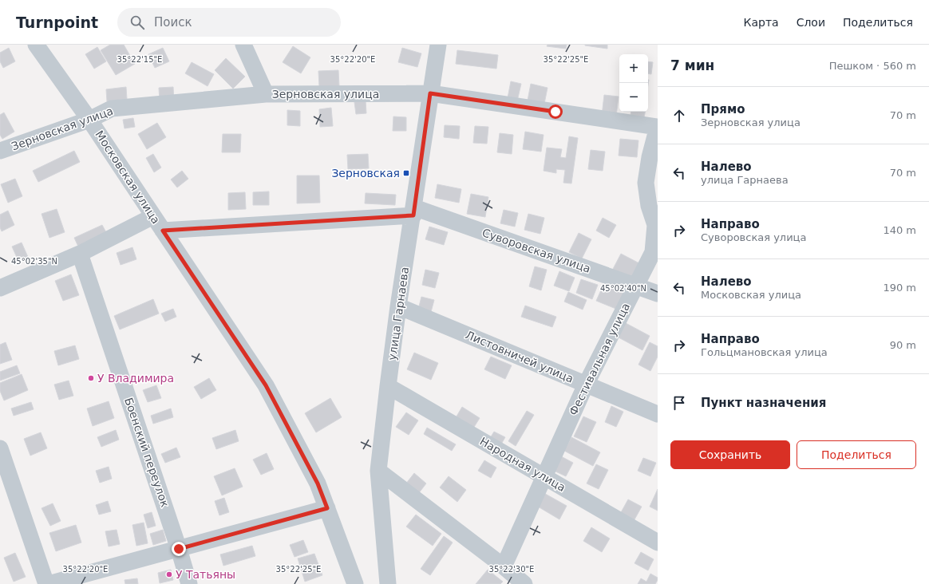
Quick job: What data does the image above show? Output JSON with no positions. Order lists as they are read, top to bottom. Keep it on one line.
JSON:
{"streets":{"street":["Зерновская улица","Московская улица","Суворовская улица","улица Гарнаева","Листовничей улица","Фестивальная улица","Боенский переулок","Народная улица"]},"crossings":[["Зерновская улица","Московская улица"],["Зерновская улица","улица Гарнаева"],["Зерновская улица","Фестивальная улица"],["Московская улица","Суворовская улица"],["Суворовская улица","улица Гарнаева"],["Суворовская улица","Фестивальная улица"],["улица Гарнаева","Листовничей улица"],["улица Гарнаева","Народная улица"],["Листовничей улица","Фестивальная улица"],["Фестивальная улица","Народная улица"]],"places":{"transit":["Зерновская"],"other":["У Владимира","У Татьяны"]},"page":{"header":"Turnpoint","search":"Поиск","nav":["Карта","Слои","Поделиться"],"heading":["7 мин","Пешком · 560 m"],"map_buttons":["+","−"],"list":[["Прямо","Зерновская улица","70 m"],["Налево","улица Гарнаева","70 m"],["Направо","Суворовская улица","140 m"],["Налево","Московская улица","190 m"],["Направо","Гольцмановская улица","90 m"],"Пункт назначения"],"buttons":["Сохранить","Поделиться"]},"coordinates":["35°22'15\"E","35°22'20\"E","35°22'25\"E","45°02'35\"N","45°02'40\"N","35°22'30\"E"]}
